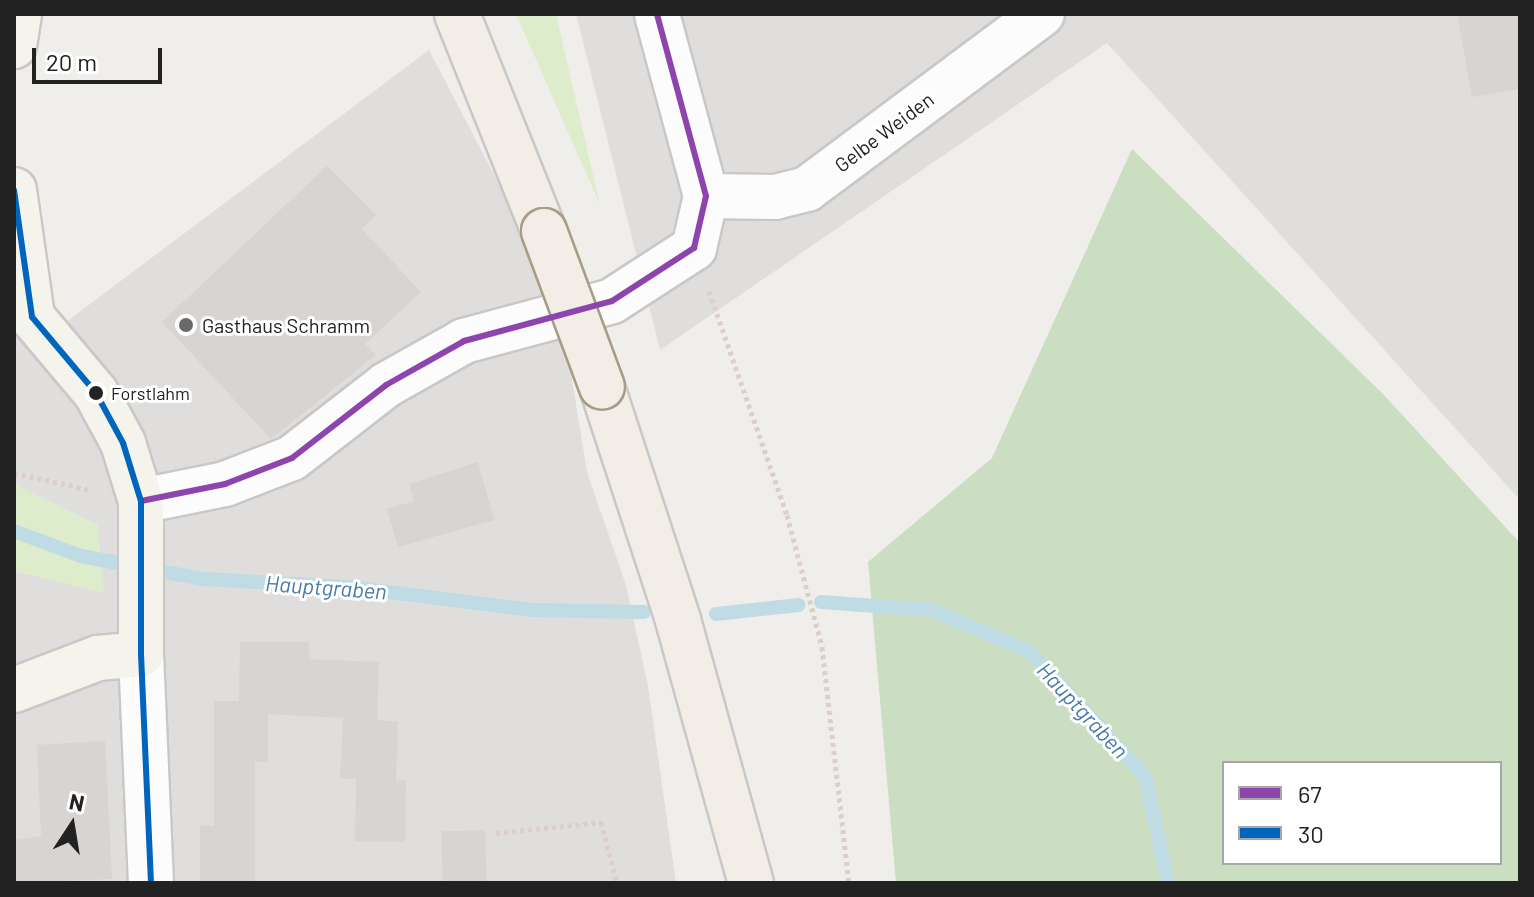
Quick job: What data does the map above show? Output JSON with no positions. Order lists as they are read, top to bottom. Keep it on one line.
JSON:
{"streets":{"street":["Gelbe Weiden"]},"water":["Hauptgraben"],"places":["Gasthaus Schramm","Forstlahm"],"lines":["transit line 67","transit line 30"],"legend":["67","30"],"scale_bar":"20 m","north":"top"}
